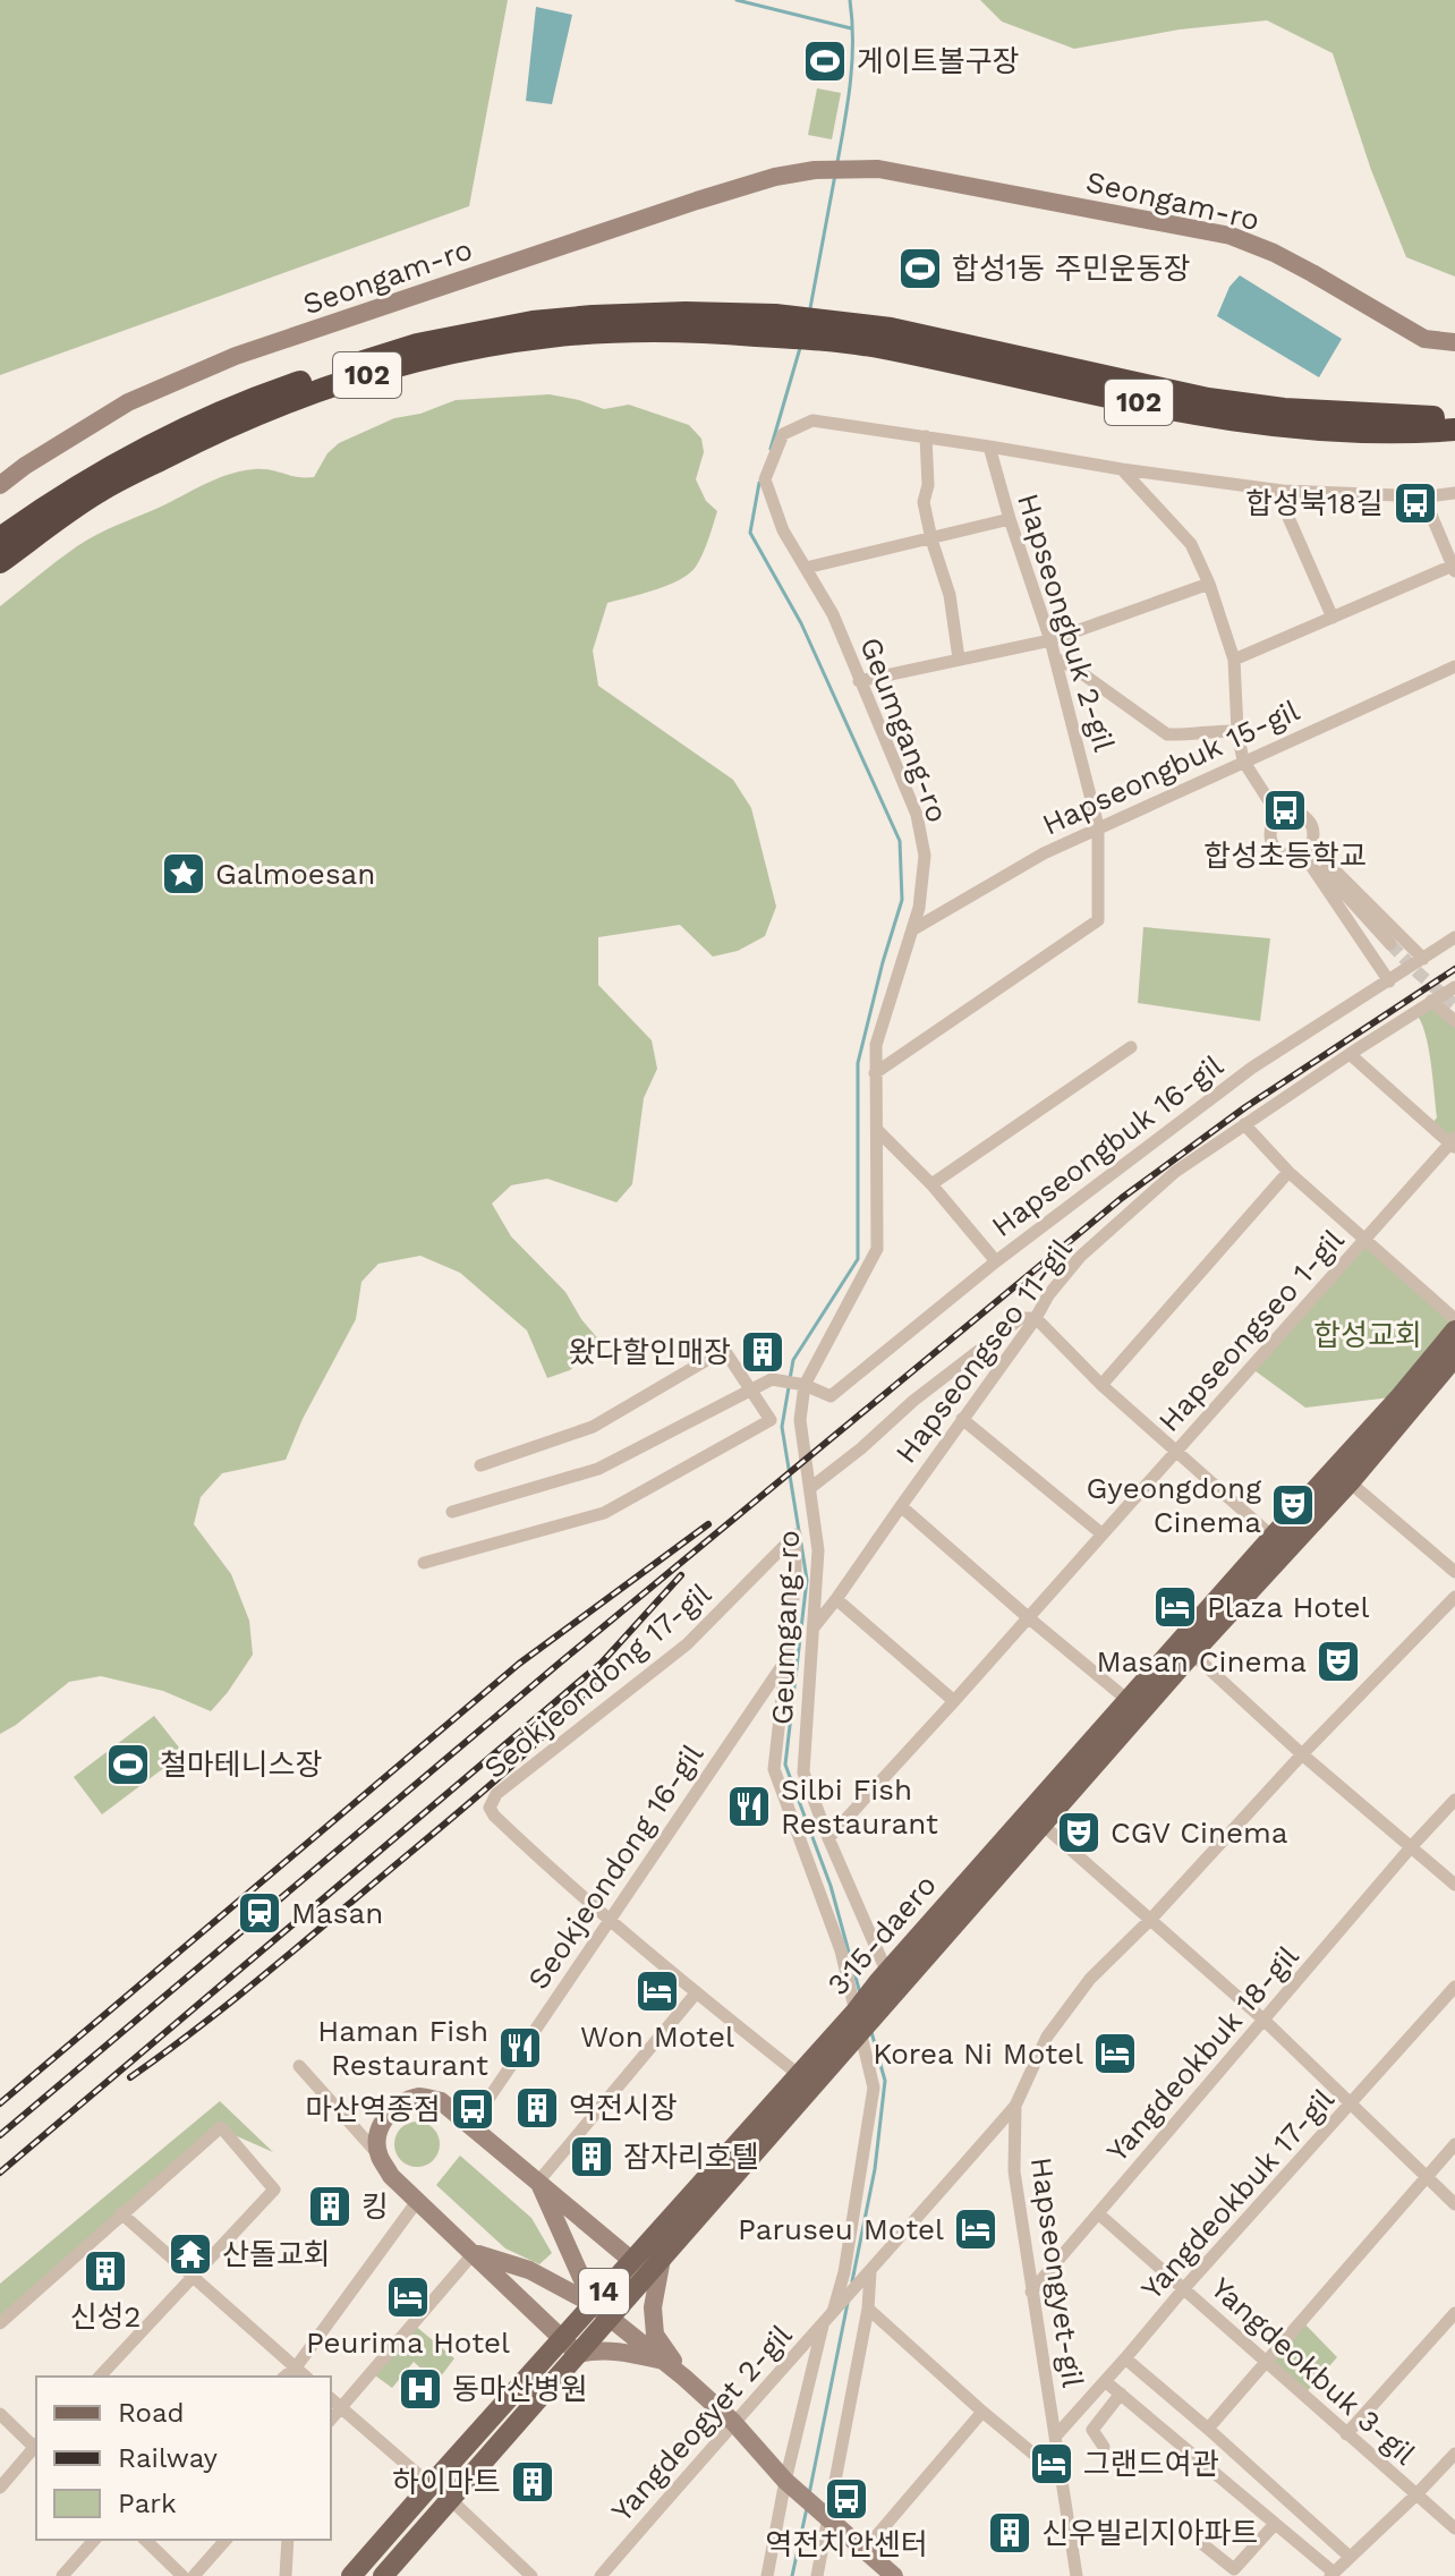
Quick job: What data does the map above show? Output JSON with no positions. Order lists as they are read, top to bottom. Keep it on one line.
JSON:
{"streets":{"highway":["102"],"main road":["Seongam-ro","3·15-daero","14"],"street":["Hapseongbuk 2-gil","Geumgang-ro","Hapseongbuk 15-gil","Hapseongbuk 16-gil","Hapseongseo 1-gil","Hapseongseo 11-gil","Seokjeondong 17-gil","Seokjeondong 16-gil","Yangdeokbuk 18-gil","Yangdeokbuk 17-gil","Hapseongyet-gil","Yangdeokbuk 3-gil","Yangdeogyet 2-gil"]},"crossings":[["Hapseongbuk 2-gil","Geumgang-ro"],["Hapseongbuk 2-gil","Hapseongbuk 15-gil"],["Geumgang-ro","Hapseongbuk 15-gil"],["Geumgang-ro","Hapseongbuk 16-gil"],["Geumgang-ro","Hapseongseo 1-gil"],["Geumgang-ro","Hapseongseo 11-gil"],["Geumgang-ro","3·15-daero"],["Geumgang-ro","14"],["Seokjeondong 17-gil","Seokjeondong 16-gil"],["Seokjeondong 17-gil","3·15-daero"],["3·15-daero","14"],["Yangdeokbuk 18-gil","Hapseongyet-gil"],["Yangdeokbuk 18-gil","Yangdeokbuk 3-gil"],["Yangdeokbuk 17-gil","Hapseongyet-gil"],["Yangdeokbuk 17-gil","Yangdeokbuk 3-gil"]],"parks":["합성교회"],"places":{"sports":["게이트볼구장","합성1동 주민운동장","철마테니스장"],"bus stop":["합성북18길","합성초등학교","마산역종점","역전치안센터"],"place":["Galmoesan"],"building":["왔다할인매장","역전시장","잠자리호텔","킹","신성2","하이마트","신우빌리지아파트"],"theatre":["Gyeongdong Cinema","Masan Cinema","CGV Cinema"],"hotel":["Plaza Hotel","Won Motel","Korea Ni Motel","Paruseu Motel","Peurima Hotel","그랜드여관"],"restaurant":["Silbi Fish Restaurant","Haman Fish Restaurant"],"station":["Masan"],"temple":["산돌교회"],"hospital":["동마산병원"]},"legend":["Road","Railway","Park"]}
